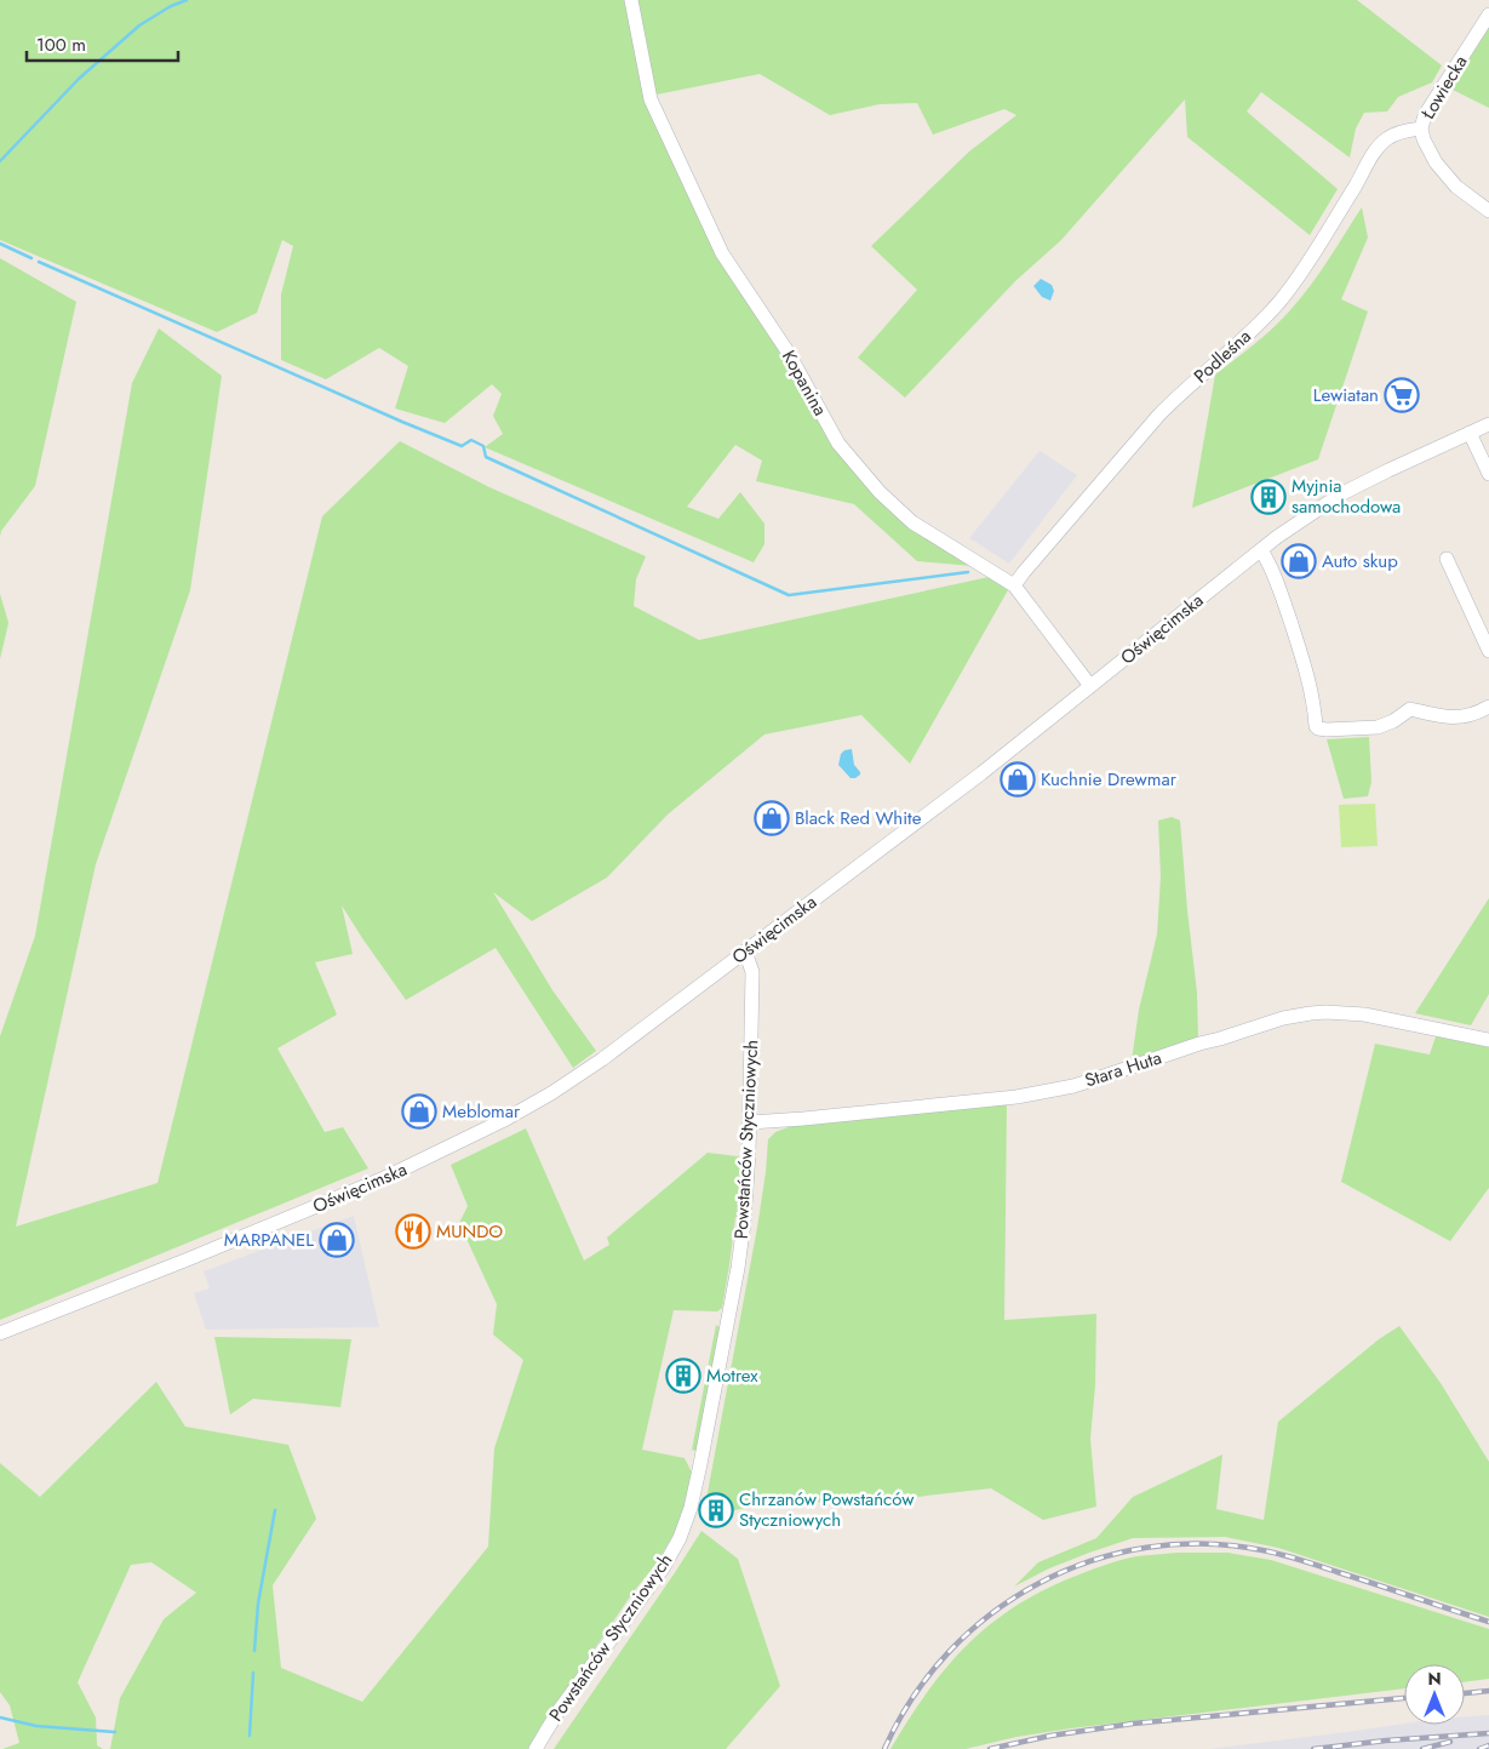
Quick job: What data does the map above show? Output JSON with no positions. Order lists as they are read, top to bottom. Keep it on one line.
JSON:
{"streets":{"street":["Łowiecka","Podleśna","Kopanina","Oświęcimska","Stara Huta","Powstańców Styczniowych"]},"crossings":[["Łowiecka","Podleśna"],["Podleśna","Kopanina"],["Kopanina","Oświęcimska"],["Oświęcimska","Powstańców Styczniowych"],["Stara Huta","Powstańców Styczniowych"]],"places":{"supermarket":["Lewiatan"],"building":["Myjnia samochodowa","Motrex","Chrzanów Powstańców Styczniowych"],"shop":["Auto skup","Kuchnie Drewmar","Black Red White","Meblomar","MARPANEL"],"restaurant":["MUNDO"]},"scale_bar":"100 m","north":"top"}
